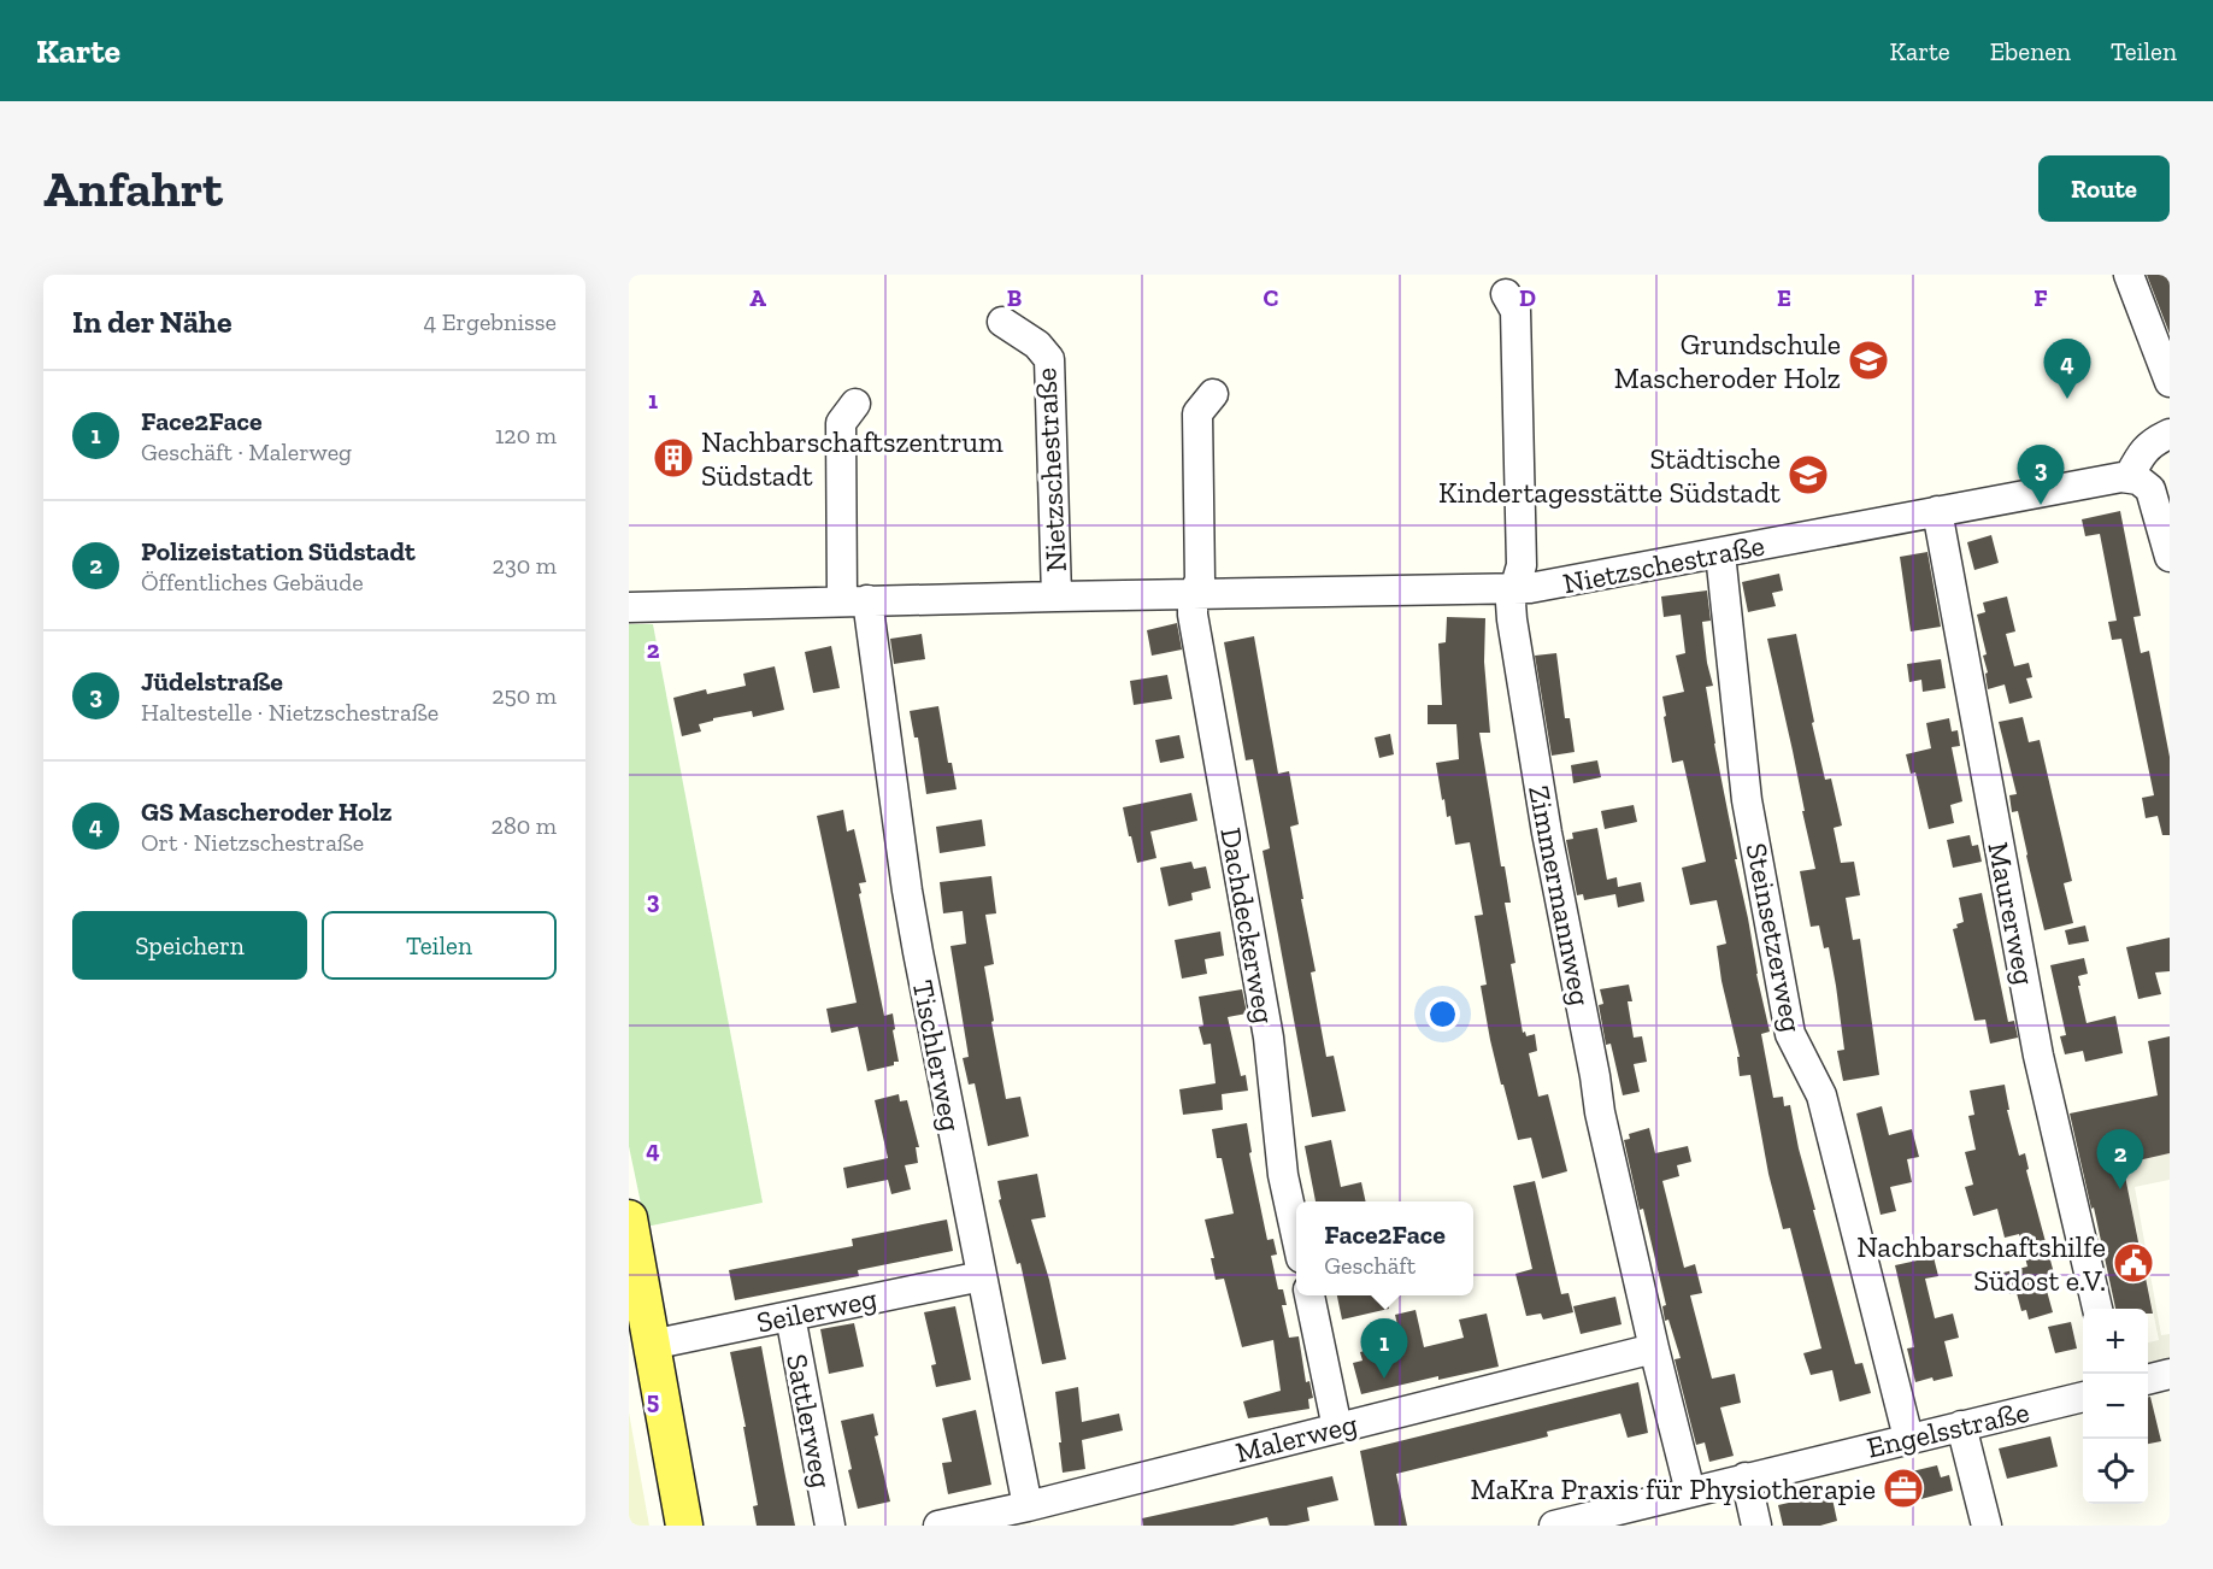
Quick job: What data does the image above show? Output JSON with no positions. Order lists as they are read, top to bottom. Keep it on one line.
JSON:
{"streets":{"street":["Nietzschestraße","Zimmermannweg","Maurerweg","Dachdeckerweg","Steinsetzerweg","Tischlerweg","Seilerweg","Sattlerweg","Engelsstraße","Malerweg"]},"crossings":[["Nietzschestraße","Zimmermannweg"],["Nietzschestraße","Maurerweg"],["Nietzschestraße","Dachdeckerweg"],["Nietzschestraße","Steinsetzerweg"],["Nietzschestraße","Tischlerweg"],["Zimmermannweg","Engelsstraße"],["Zimmermannweg","Malerweg"],["Steinsetzerweg","Engelsstraße"],["Tischlerweg","Seilerweg"],["Tischlerweg","Malerweg"],["Seilerweg","Sattlerweg"]],"places":{"school or university":["Grundschule Mascheroder Holz","Städtische Kindertagesstätte Südstadt"],"building":["Nachbarschaftszentrum Südstadt"],"public building":["Nachbarschaftshilfe Südost e.V."],"office":["MaKra Praxis für Physiotherapie"]},"page":{"header":"Karte","nav":["Karte","Ebenen","Teilen"],"buttons":["Route",["Speichern","Teilen"]],"title":"Anfahrt","heading":["In der Nähe","4 Ergebnisse"],"pins":["4","3","2","1"],"list":[{"mark":"1","name":"Face2Face","note":"Geschäft · Malerweg","value":"120 m"},{"mark":"2","name":"Polizeistation Südstadt","note":"Öffentliches Gebäude","value":"230 m"},{"mark":"3","name":"Jüdelstraße","note":"Haltestelle · Nietzschestraße","value":"250 m"},{"mark":"4","name":"GS Mascheroder Holz","note":"Ort · Nietzschestraße","value":"280 m"}],"popup":["Face2Face","Geschäft"],"map_buttons":["+","−"]},"grid":{"columns":["A","B","C","D","E","F"],"rows":["1","2","3","4","5"]}}
